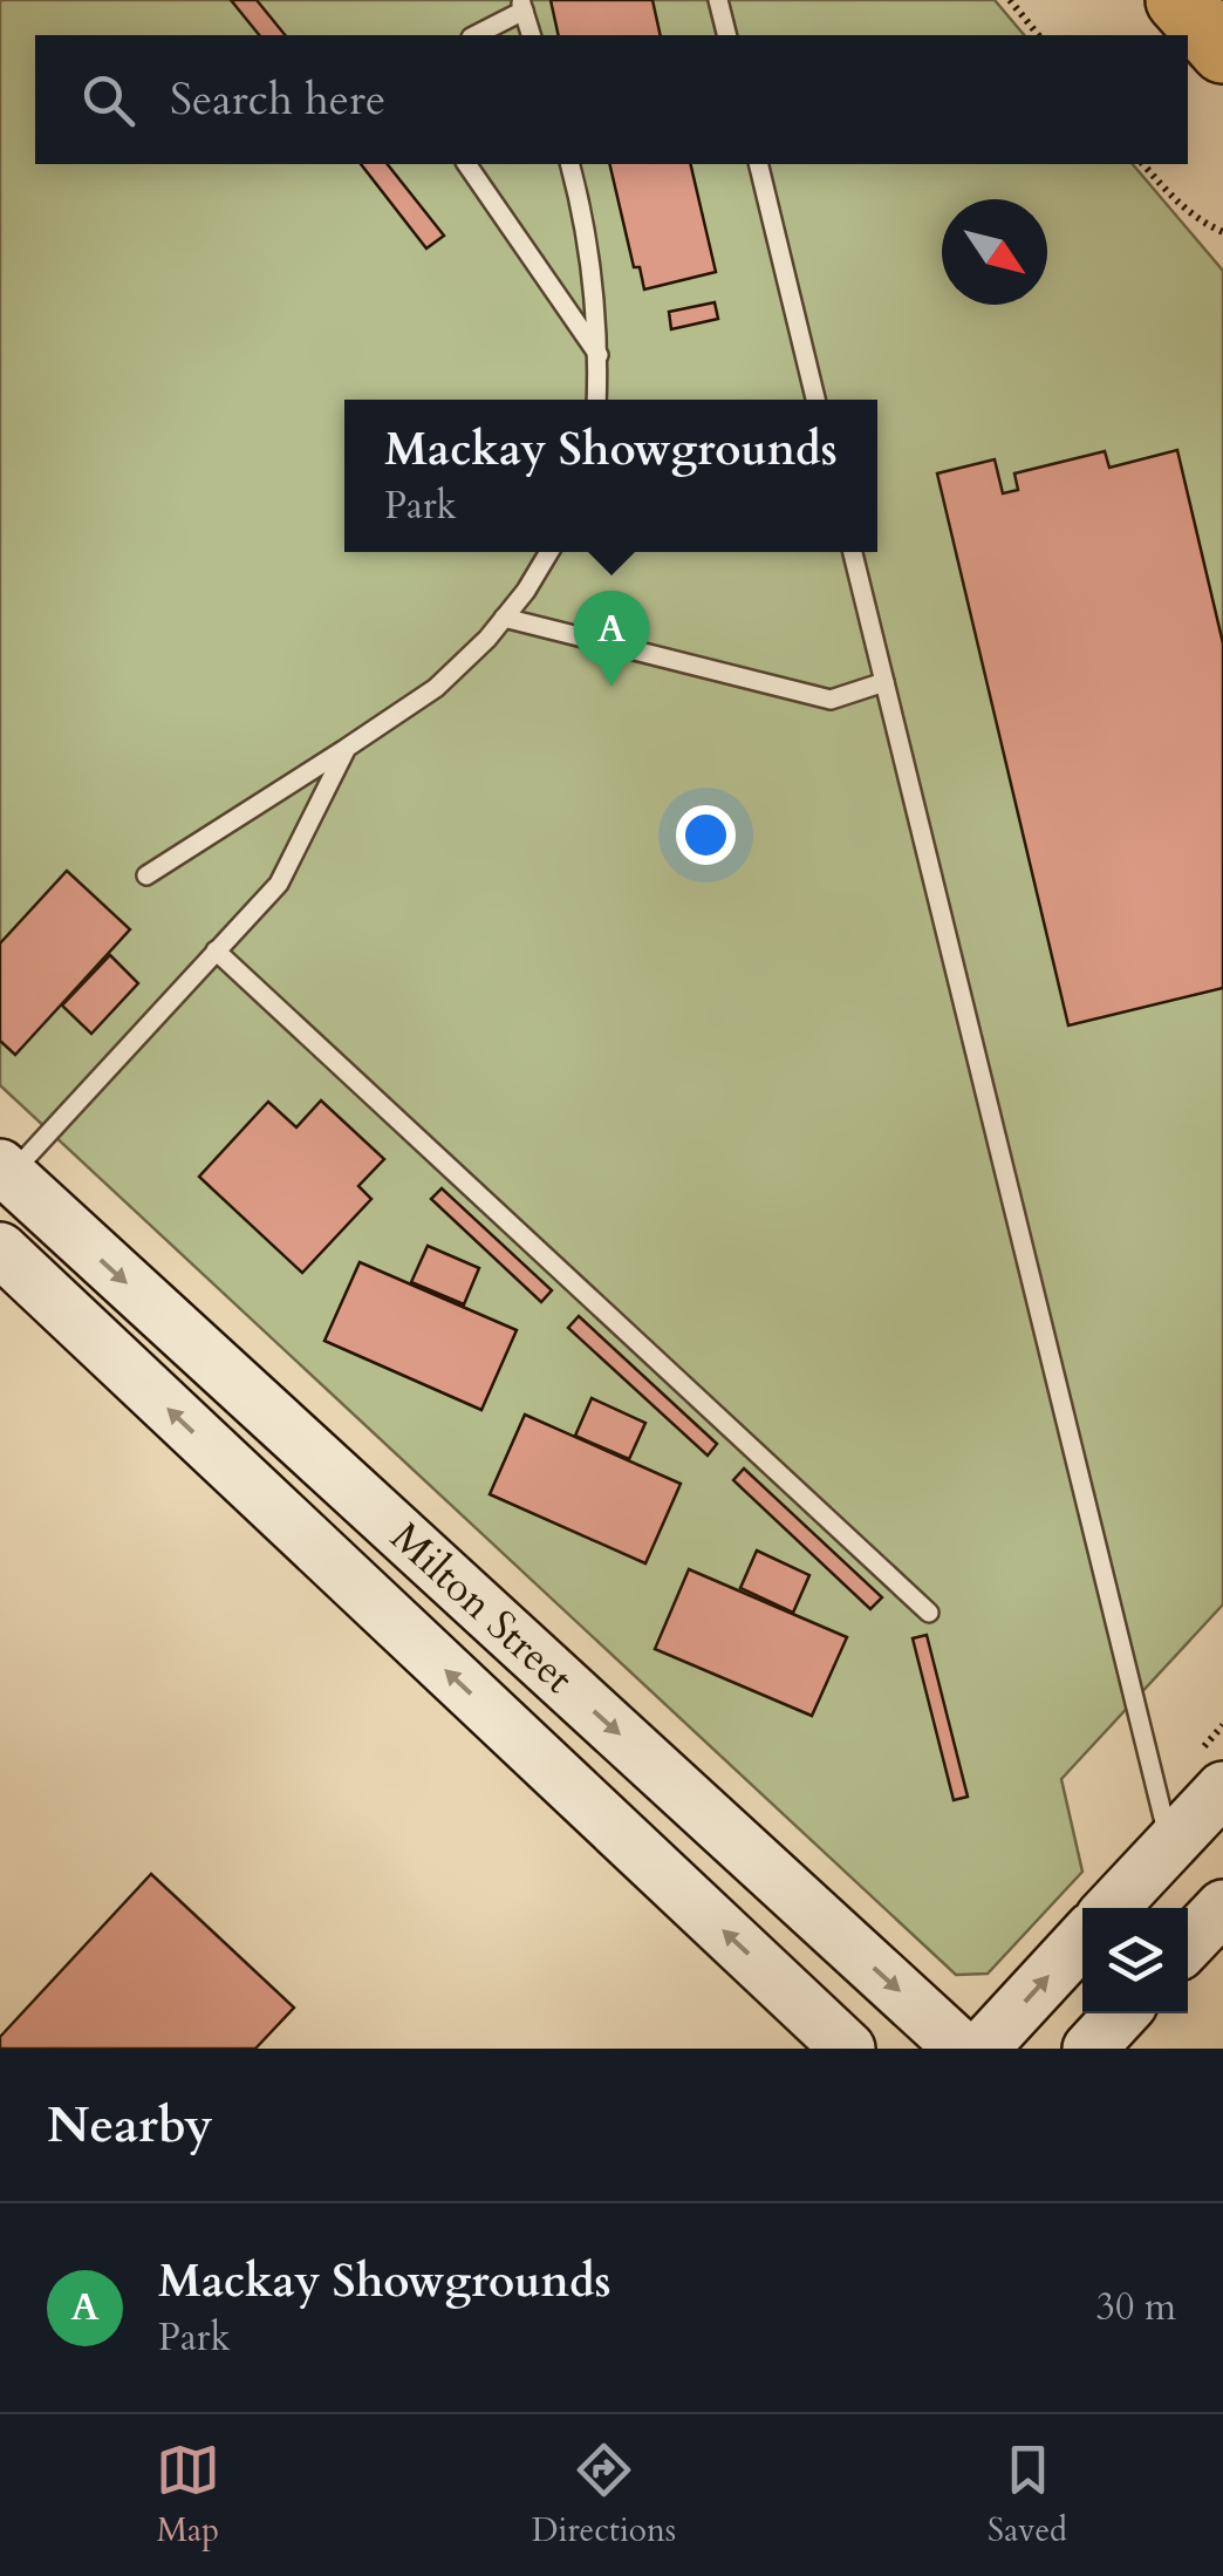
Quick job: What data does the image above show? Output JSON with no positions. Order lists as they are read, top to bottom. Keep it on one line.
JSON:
{"streets":{"street":["Milton Street"]},"north":"bottom right","page":{"search":"Search here","popup":["Mackay Showgrounds","Park"],"pins":"A","heading":"Nearby","list":[{"mark":"A","name":"Mackay Showgrounds","note":"Park","value":"30 m"}],"nav":["Map","Directions","Saved"]}}
